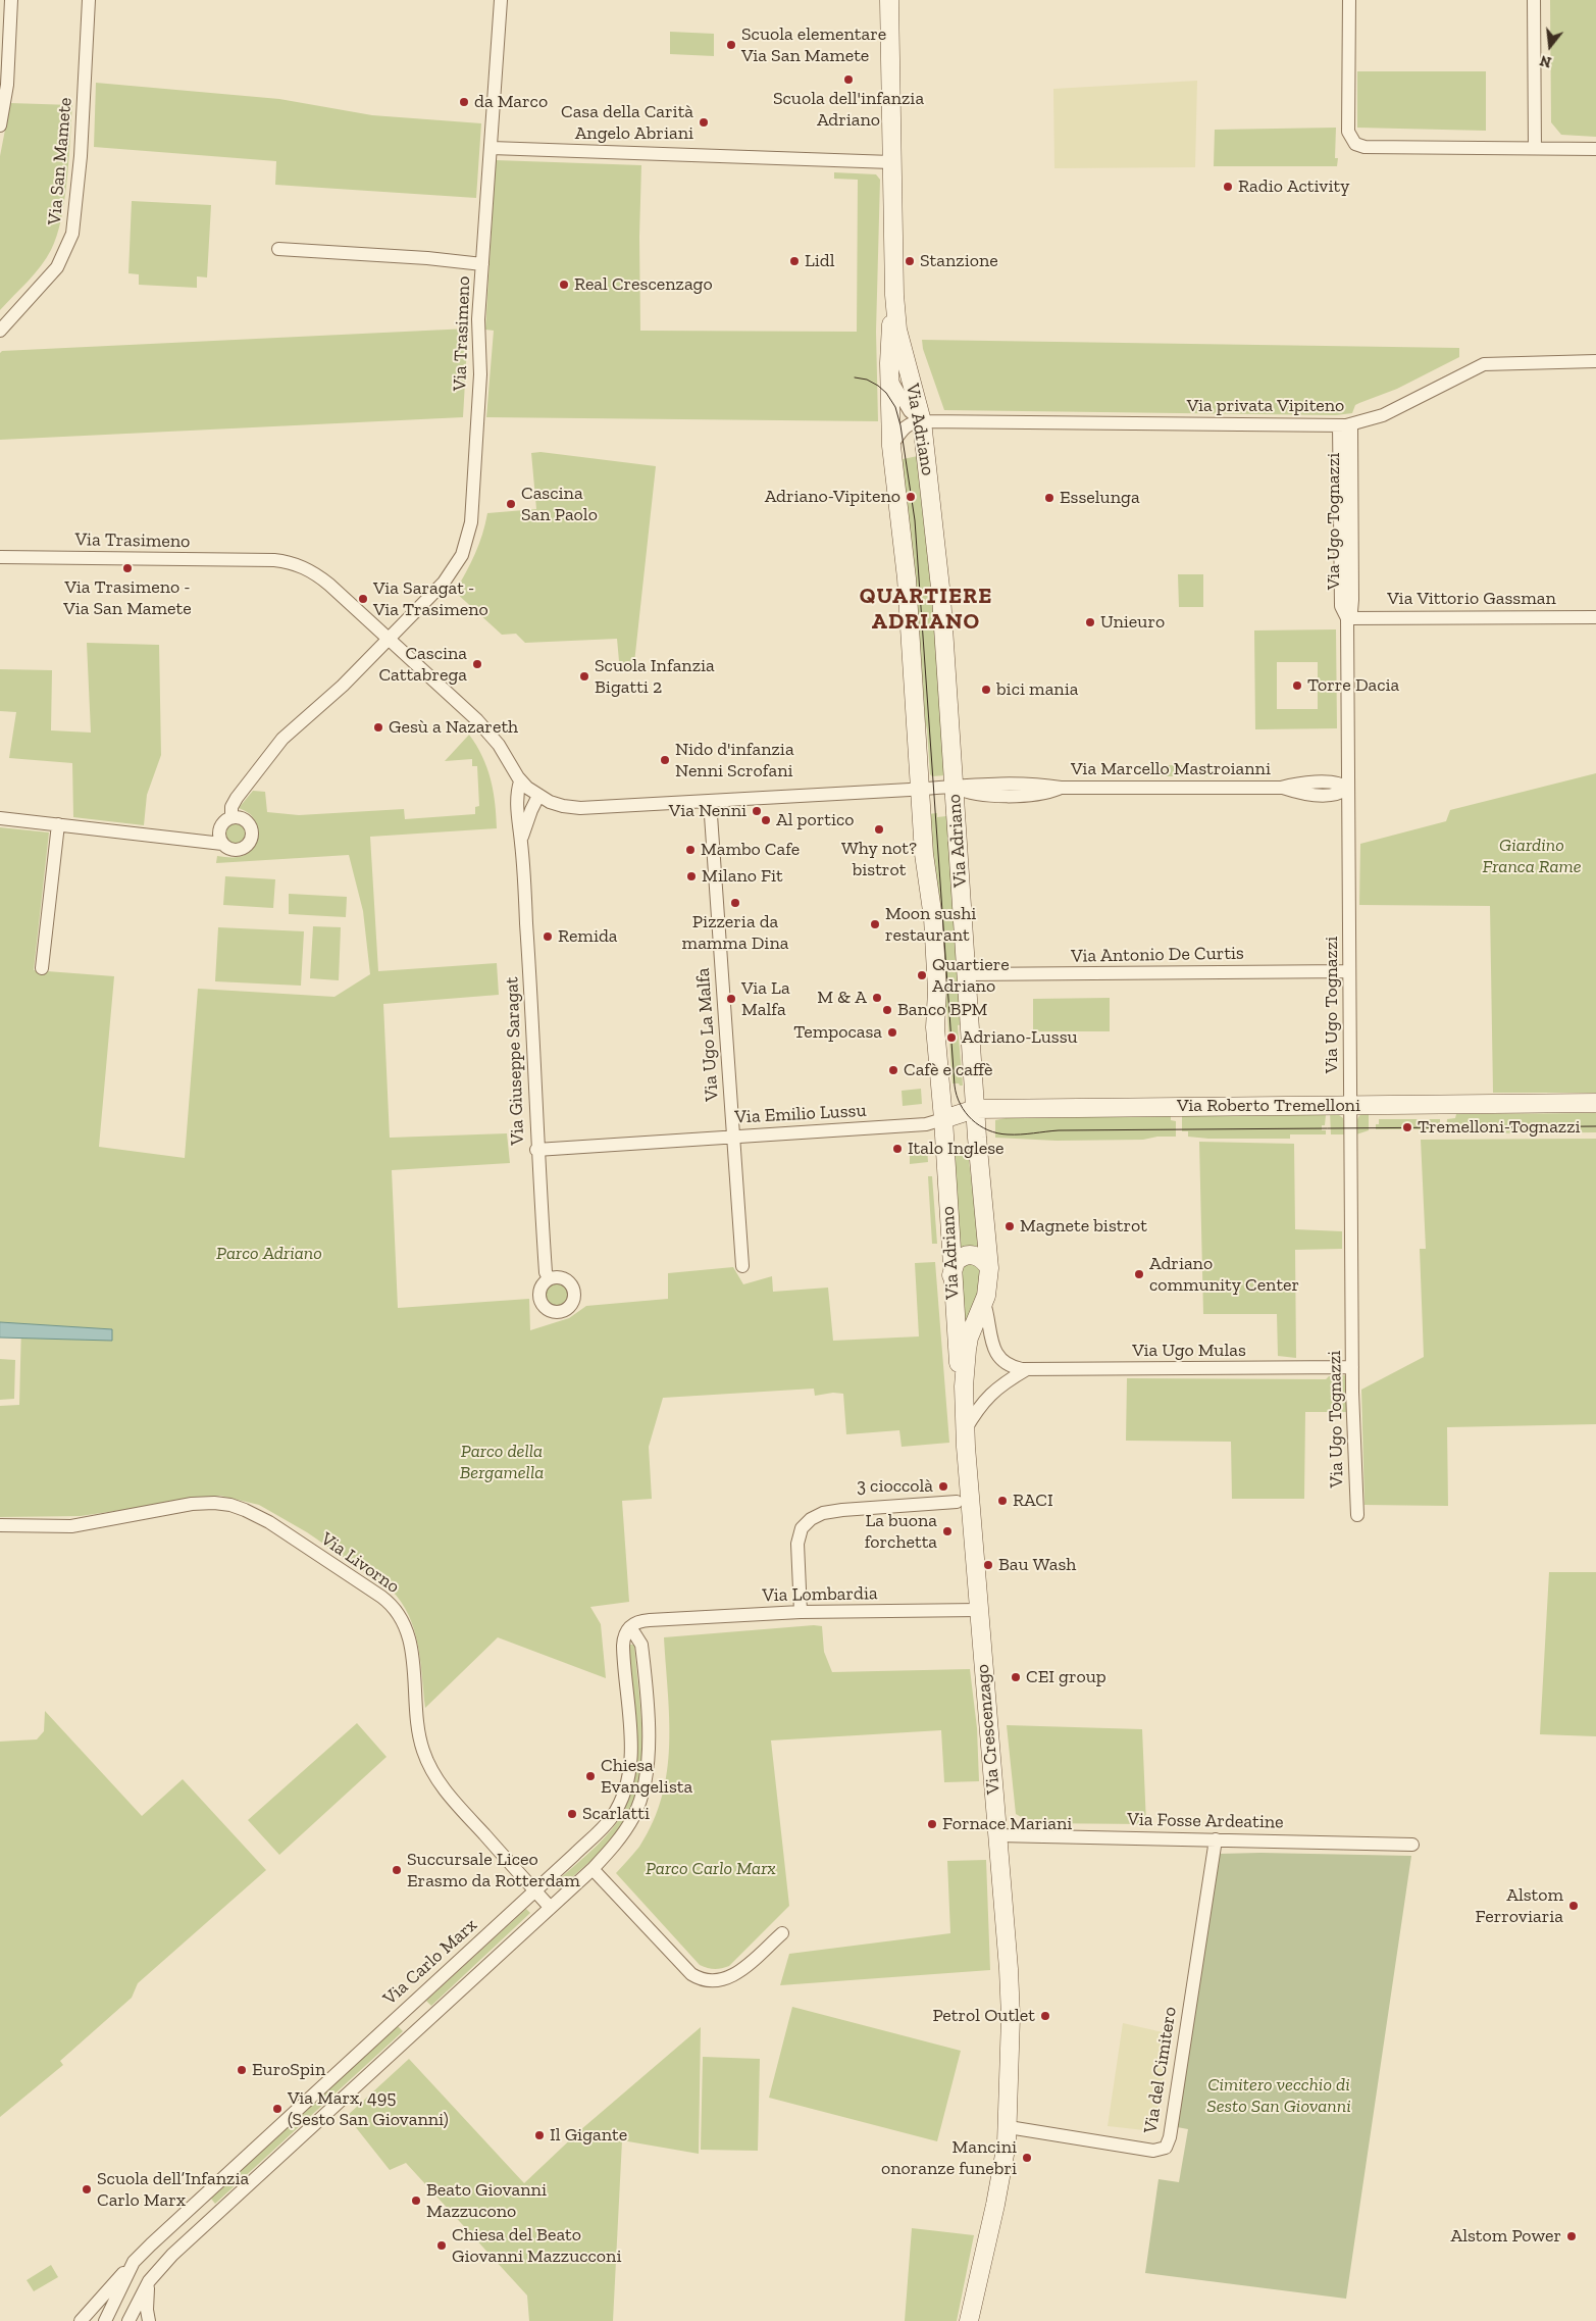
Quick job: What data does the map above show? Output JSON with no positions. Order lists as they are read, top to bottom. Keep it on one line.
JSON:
{"streets":{"street":["Via San Mamete","Via Trasimeno","Via privata Vipiteno","Via Adriano","Via Ugo Tognazzi","Via Vittorio Gassman","Via Marcello Mastroianni","Via Antonio De Curtis","Via Ugo La Malfa","Via Giuseppe Saragat","Via Roberto Tremelloni","Via Emilio Lussu","Via Ugo Mulas","Via Livorno","Via Lombardia","Via Crescenzago","Via Fosse Ardeatine","Via Carlo Marx","Via del Cimitero"]},"crossings":[["Via privata Vipiteno","Via Adriano"],["Via privata Vipiteno","Via Ugo Tognazzi"],["Via Adriano","Via Marcello Mastroianni"],["Via Adriano","Via Antonio De Curtis"],["Via Adriano","Via Roberto Tremelloni"],["Via Adriano","Via Emilio Lussu"],["Via Adriano","Via Ugo Mulas"],["Via Adriano","Via Crescenzago"],["Via Ugo Tognazzi","Via Vittorio Gassman"],["Via Ugo Tognazzi","Via Marcello Mastroianni"],["Via Ugo Tognazzi","Via Antonio De Curtis"],["Via Ugo Tognazzi","Via Roberto Tremelloni"],["Via Ugo Tognazzi","Via Ugo Mulas"],["Via Marcello Mastroianni","Via Ugo La Malfa"],["Via Marcello Mastroianni","Via Giuseppe Saragat"],["Via Ugo La Malfa","Via Emilio Lussu"],["Via Giuseppe Saragat","Via Emilio Lussu"],["Via Roberto Tremelloni","Via Emilio Lussu"],["Via Livorno","Via Carlo Marx"],["Via Lombardia","Via Crescenzago"],["Via Crescenzago","Via Fosse Ardeatine"],["Via Crescenzago","Via del Cimitero"],["Via Fosse Ardeatine","Via del Cimitero"]],"districts":["QUARTIERE ADRIANO"],"parks":["Giardino Franca Rame","Parco Adriano","Parco della Bergamella","Parco Carlo Marx","Cimitero vecchio di Sesto San Giovanni"],"places":["Scuola elementare Via San Mamete","Scuola dell'infanzia Adriano","da Marco","Casa della Carità Angelo Abriani","Radio Activity","Lidl","Stanzione","Real Crescenzago","Adriano-Vipiteno","Esselunga","Cascina San Paolo","Via Trasimeno - Via San Mamete","Via Saragat - Via Trasimeno","Unieuro","Cascina Cattabrega","Scuola Infanzia Bigatti 2","Torre Dacia","bici mania","Gesù a Nazareth","Nido d'infanzia Nenni Scrofani","Via Nenni","Al portico","Why not? bistrot","Mambo Cafe","Milano Fit","Pizzeria da mamma Dina","Moon sushi restaurant","Remida","Quartiere Adriano","M & A","Via La Malfa","Banco BPM","Tempocasa","Adriano-Lussu","Cafè e caffè","Tremelloni-Tognazzi","Italo Inglese","Magnete bistrot","Adriano community Center","3 cioccolà","RACI","La buona forchetta","Bau Wash","CEI group","Chiesa Evangelista","Scarlatti","Fornace Mariani","Succursale Liceo Erasmo da Rotterdam","Alstom Ferroviaria","Petrol Outlet","EuroSpin","Via Marx, 495 (Sesto San Giovanni)","Il Gigante","Mancini onoranze funebri","Scuola dell’Infanzia Carlo Marx","Beato Giovanni Mazzucono","Alstom Power","Chiesa del Beato Giovanni Mazzucconi"],"north":"bottom"}
